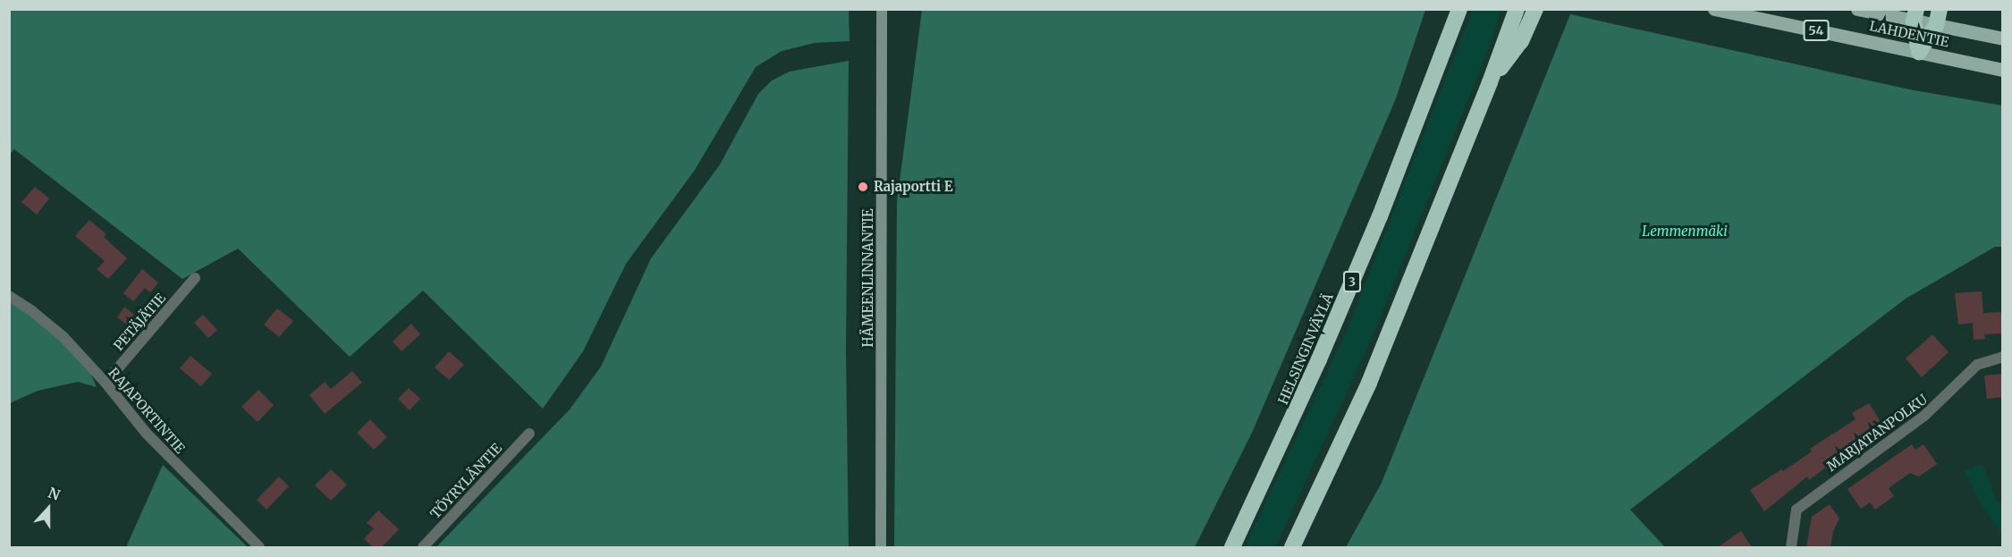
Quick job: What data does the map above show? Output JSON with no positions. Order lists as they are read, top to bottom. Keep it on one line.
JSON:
{"streets":{"highway":["3","HELSINGINVÄYLÄ"],"main road":["54","LAHDENTIE","HÄMEENLINNANTIE"],"street":["PETÄJÄTIE","RAJAPORTINTIE","MARJATANPOLKU","TÖYRYLÄNTIE"]},"crossings":[["PETÄJÄTIE","RAJAPORTINTIE"]],"parks":["Lemmenmäki"],"places":["Rajaportti E"],"north":"top"}
